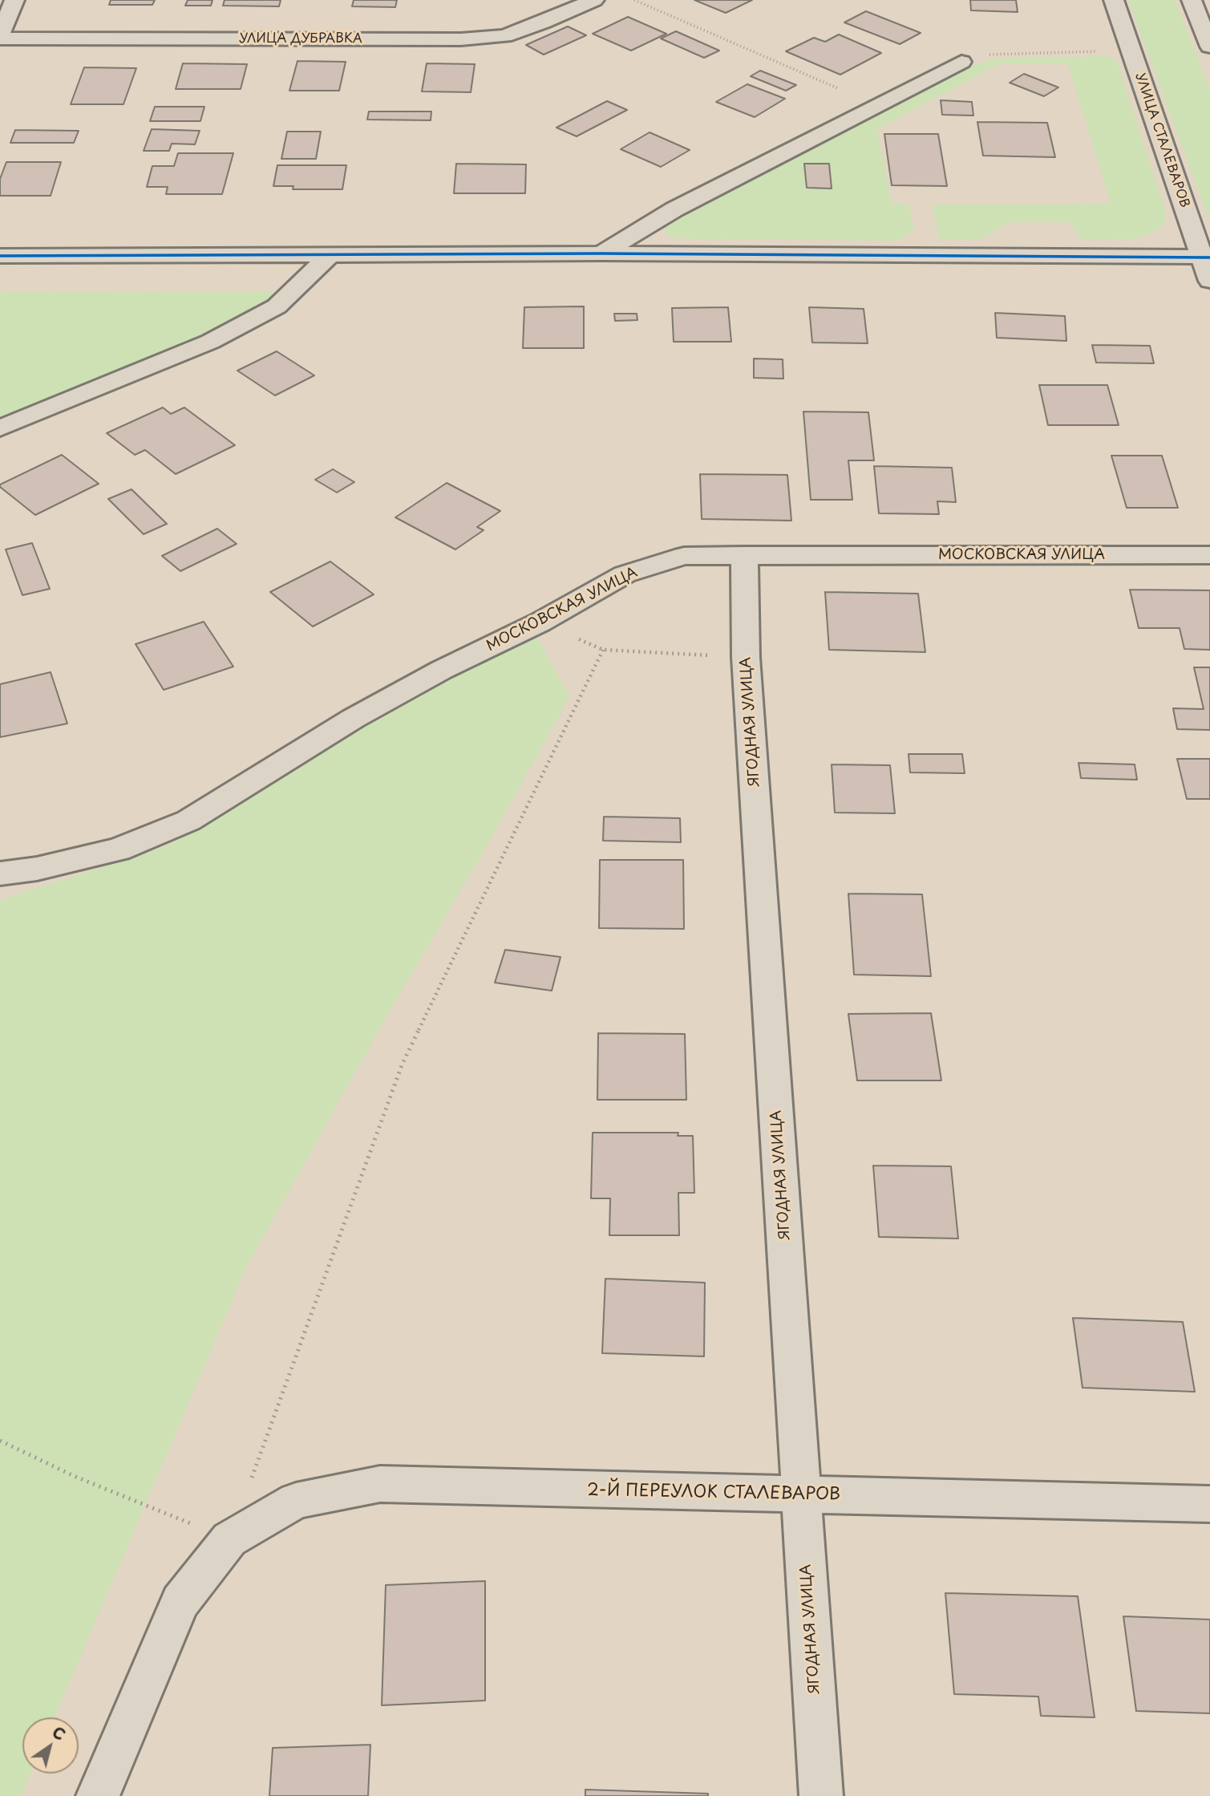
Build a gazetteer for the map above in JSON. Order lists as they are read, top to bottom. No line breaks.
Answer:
{"streets":{"street":["УЛИЦА ДУБРАВКА","УЛИЦА СТАЛЕВАРОВ","МОСКОВСКАЯ УЛИЦА","ЯГОДНАЯ УЛИЦА","2-Й ПЕРЕУЛОК СТАЛЕВАРОВ"]},"crossings":[["МОСКОВСКАЯ УЛИЦА","ЯГОДНАЯ УЛИЦА"],["ЯГОДНАЯ УЛИЦА","2-Й ПЕРЕУЛОК СТАЛЕВАРОВ"]],"north":"top right"}
